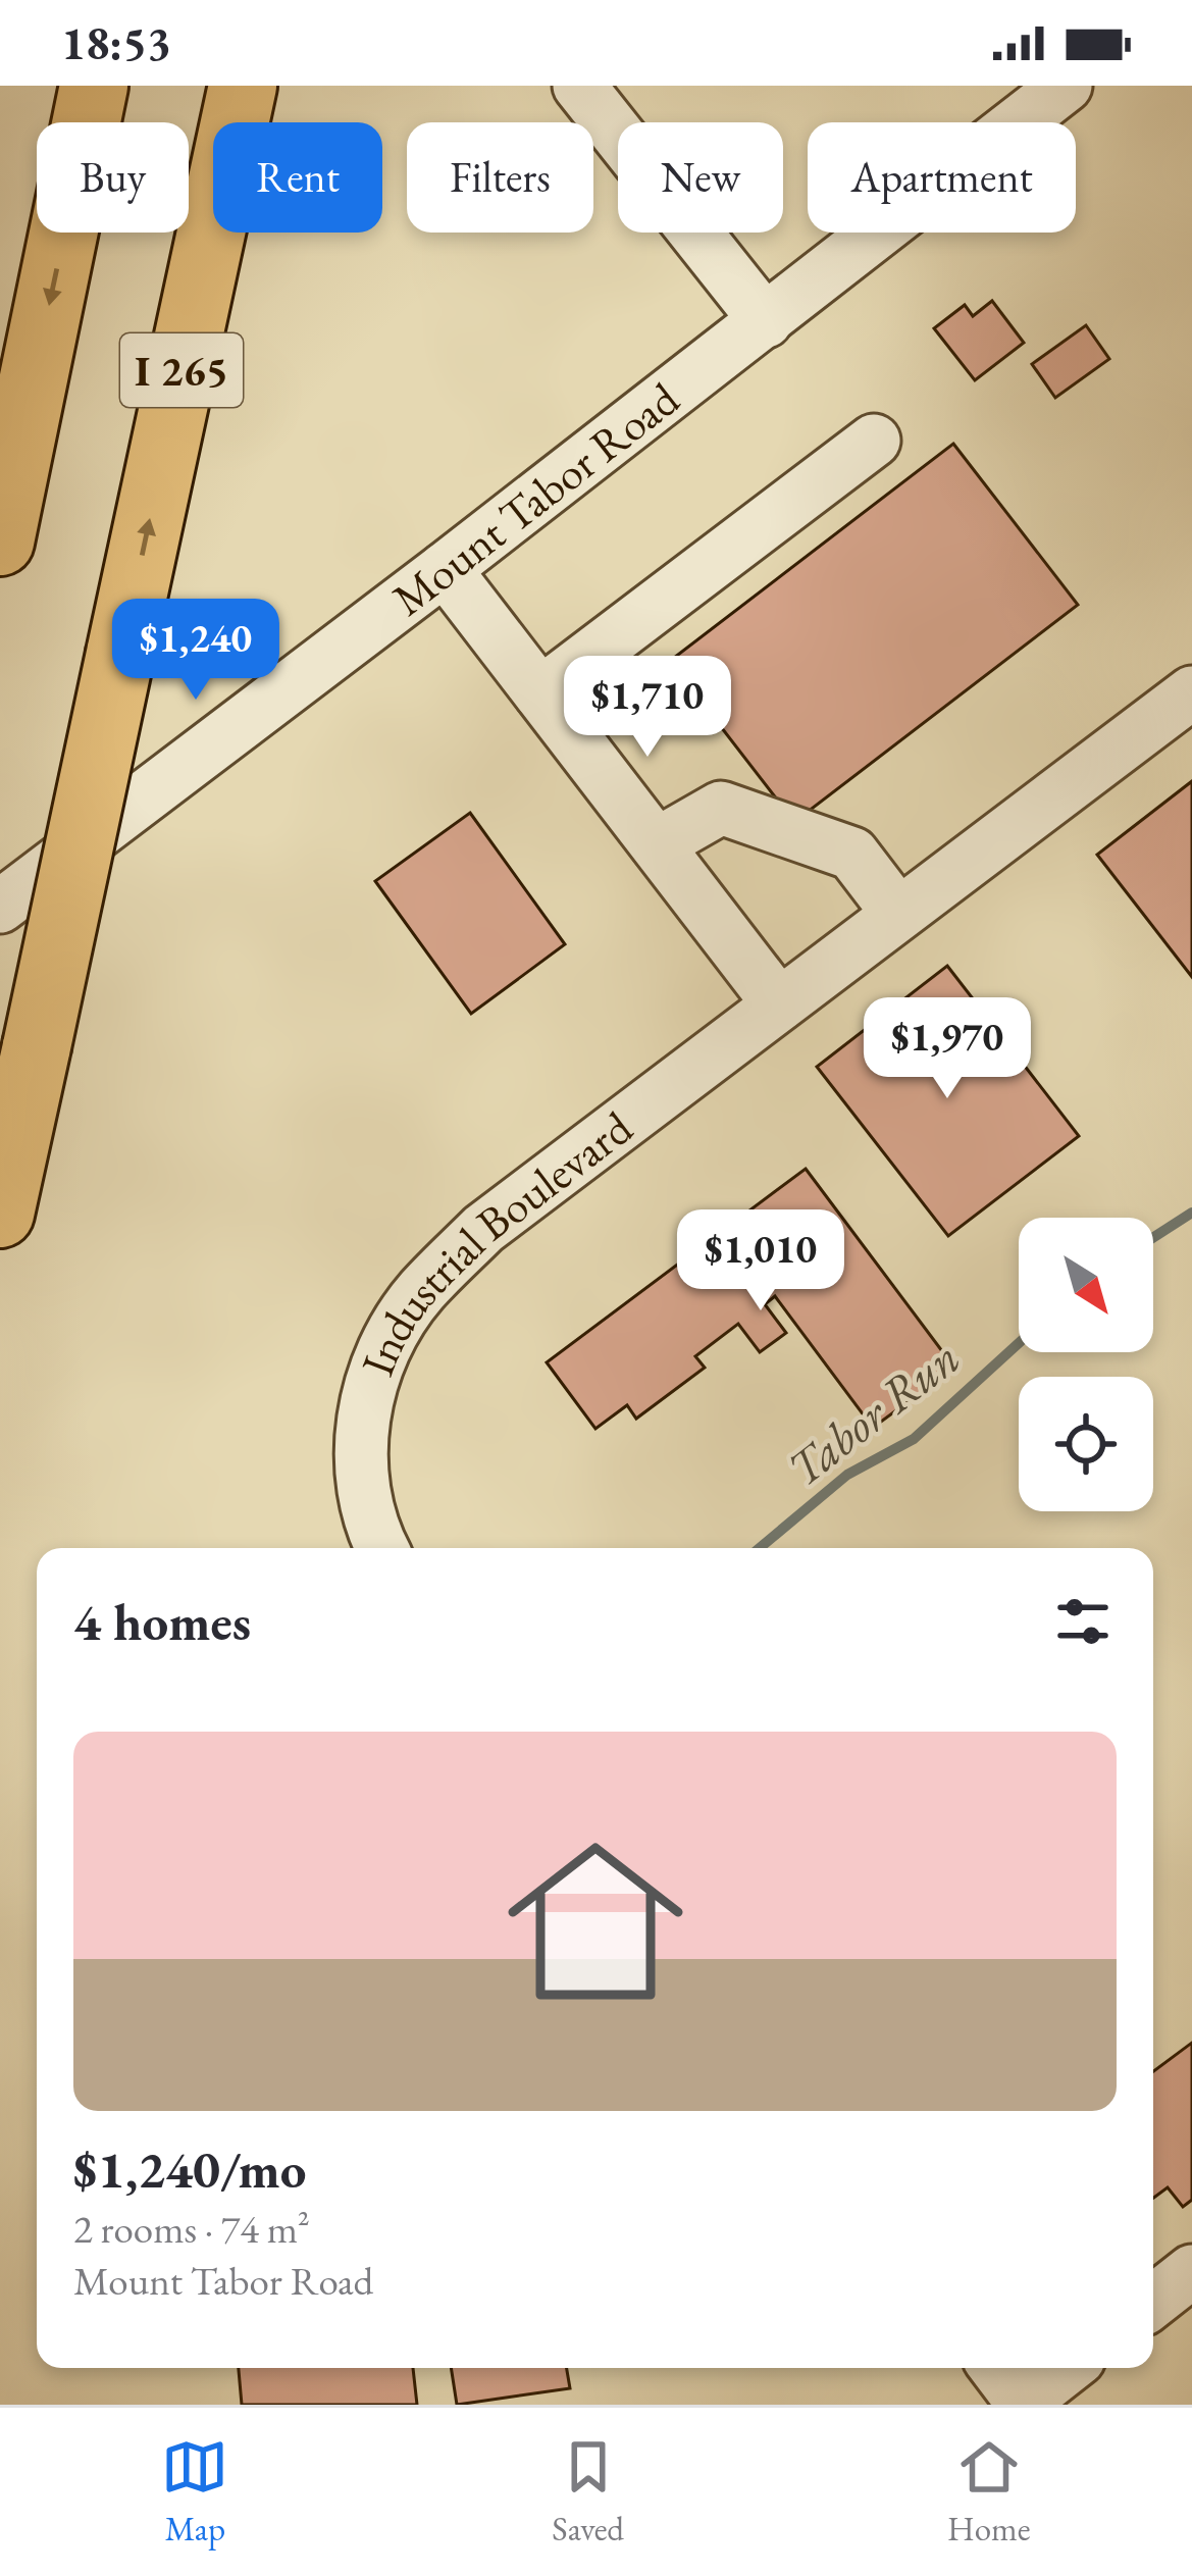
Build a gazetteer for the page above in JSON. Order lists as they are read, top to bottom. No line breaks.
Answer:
{"streets":{"highway":["I 265"],"street":["Mount Tabor Road","Industrial Boulevard"]},"water":["Tabor Run"],"north":"bottom right","page":{"status":"18:53","chip":["Buy","Rent","Filters","New","Apartment"],"price":["$1,240","$1,710","$1,970","$1,010"],"heading":"4 homes","list":[{"name":"$1,240/mo","note":"2 rooms · 74 m² · Mount Tabor Road"}],"tabs":["Map","Saved","Home"]}}
